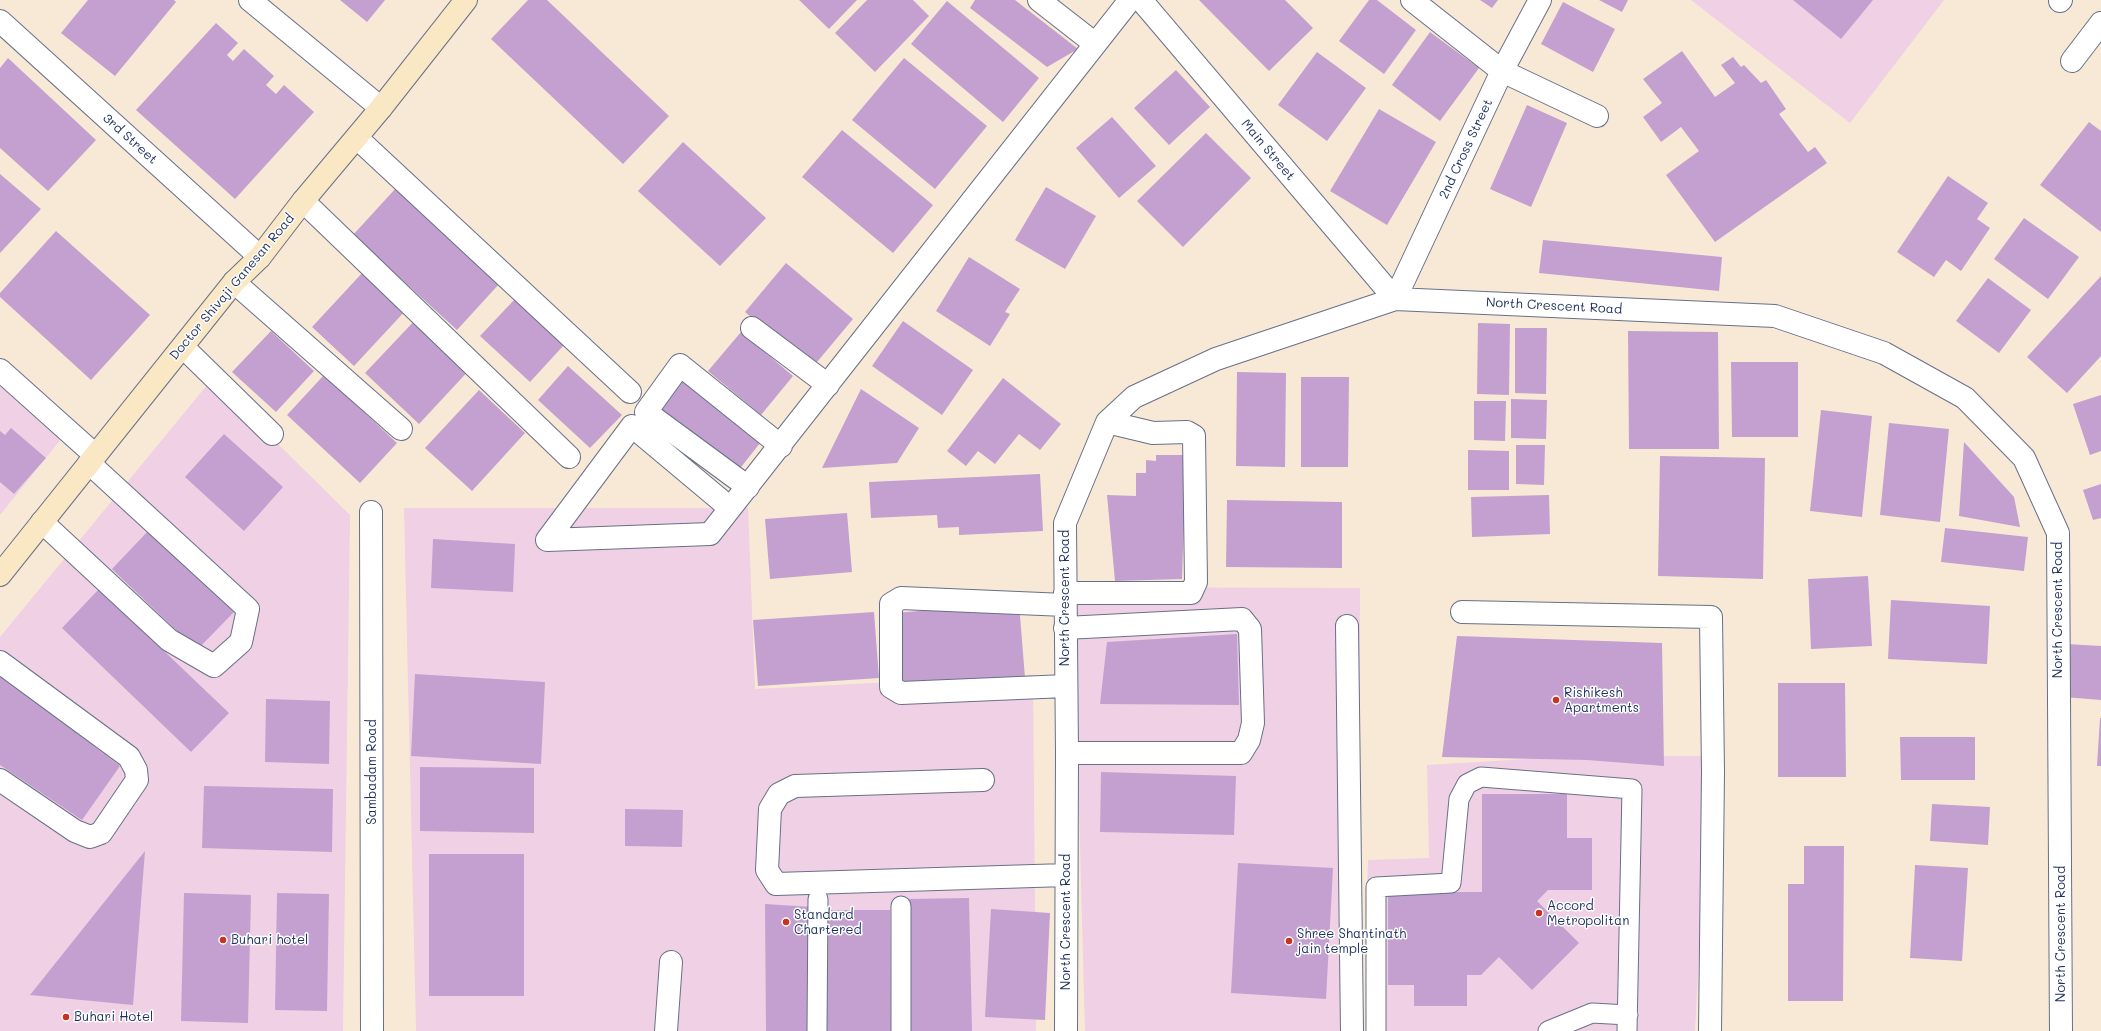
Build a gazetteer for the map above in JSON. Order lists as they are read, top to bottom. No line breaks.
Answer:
{"streets":{"street":["3rd Street","2nd Cross Street","Main Street","Doctor Shivaji Ganesan Road","North Crescent Road","Sambadam Road"]},"crossings":[["3rd Street","Doctor Shivaji Ganesan Road"],["2nd Cross Street","Main Street"],["2nd Cross Street","North Crescent Road"],["Main Street","North Crescent Road"]],"places":["Rishikesh Apartments","Accord Metropolitan","Standard Chartered","Buhari hotel","Shree Shantinath jain temple","Buhari Hotel"]}
